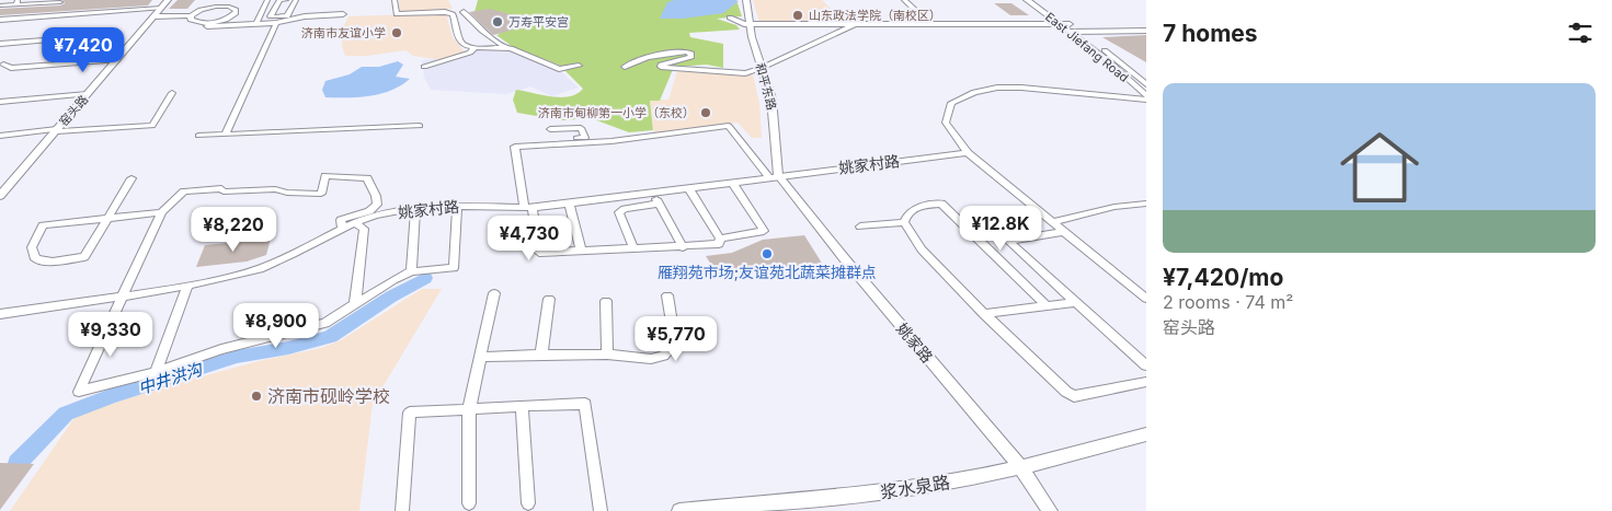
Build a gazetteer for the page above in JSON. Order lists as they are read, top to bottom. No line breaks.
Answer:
{"streets":{"main road":["East Jiefang Road","和平东路","窑头路","姚家路","浆水泉路"],"street":["姚家村路"]},"crossings":[["和平东路","姚家村路"],["和平东路","姚家路"],["姚家村路","姚家路"],["姚家路","浆水泉路"]],"water":["中井洪沟"],"places":["山东政法学院（南校区）","万寿平安宫","济南市友谊小学","济南市甸柳第一小学（东校）","雁翔苑市场;友谊苑北蔬菜摊群点","济南市砚岭学校"],"page":{"heading":"7 homes","price":["¥7,420","¥12.8K","¥8,220","¥4,730","¥8,900","¥9,330","¥5,770"],"list":[{"name":"¥7,420/mo","note":"2 rooms · 74 m² · 窑头路"}]}}
